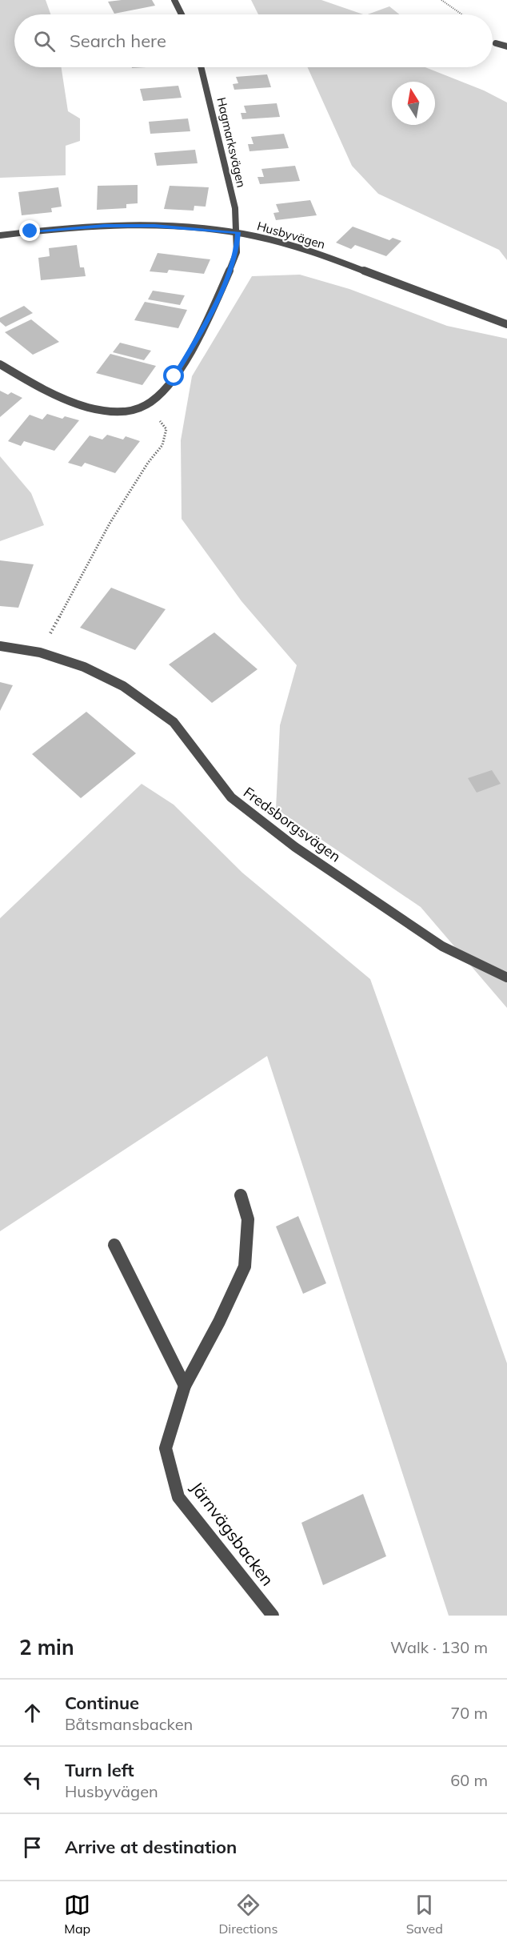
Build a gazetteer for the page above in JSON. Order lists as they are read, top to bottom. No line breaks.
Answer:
{"streets":{"street":["Hagmarksvägen","Husbyvägen","Fredsborgsvägen","Järnvägsbacken"]},"crossings":[["Hagmarksvägen","Husbyvägen"]],"north":"top","page":{"search":"Search here","heading":["2 min","Walk · 130 m"],"list":[["Continue","Båtsmansbacken","70 m"],["Turn left","Husbyvägen","60 m"],"Arrive at destination"],"nav":["Map","Directions","Saved"]}}
